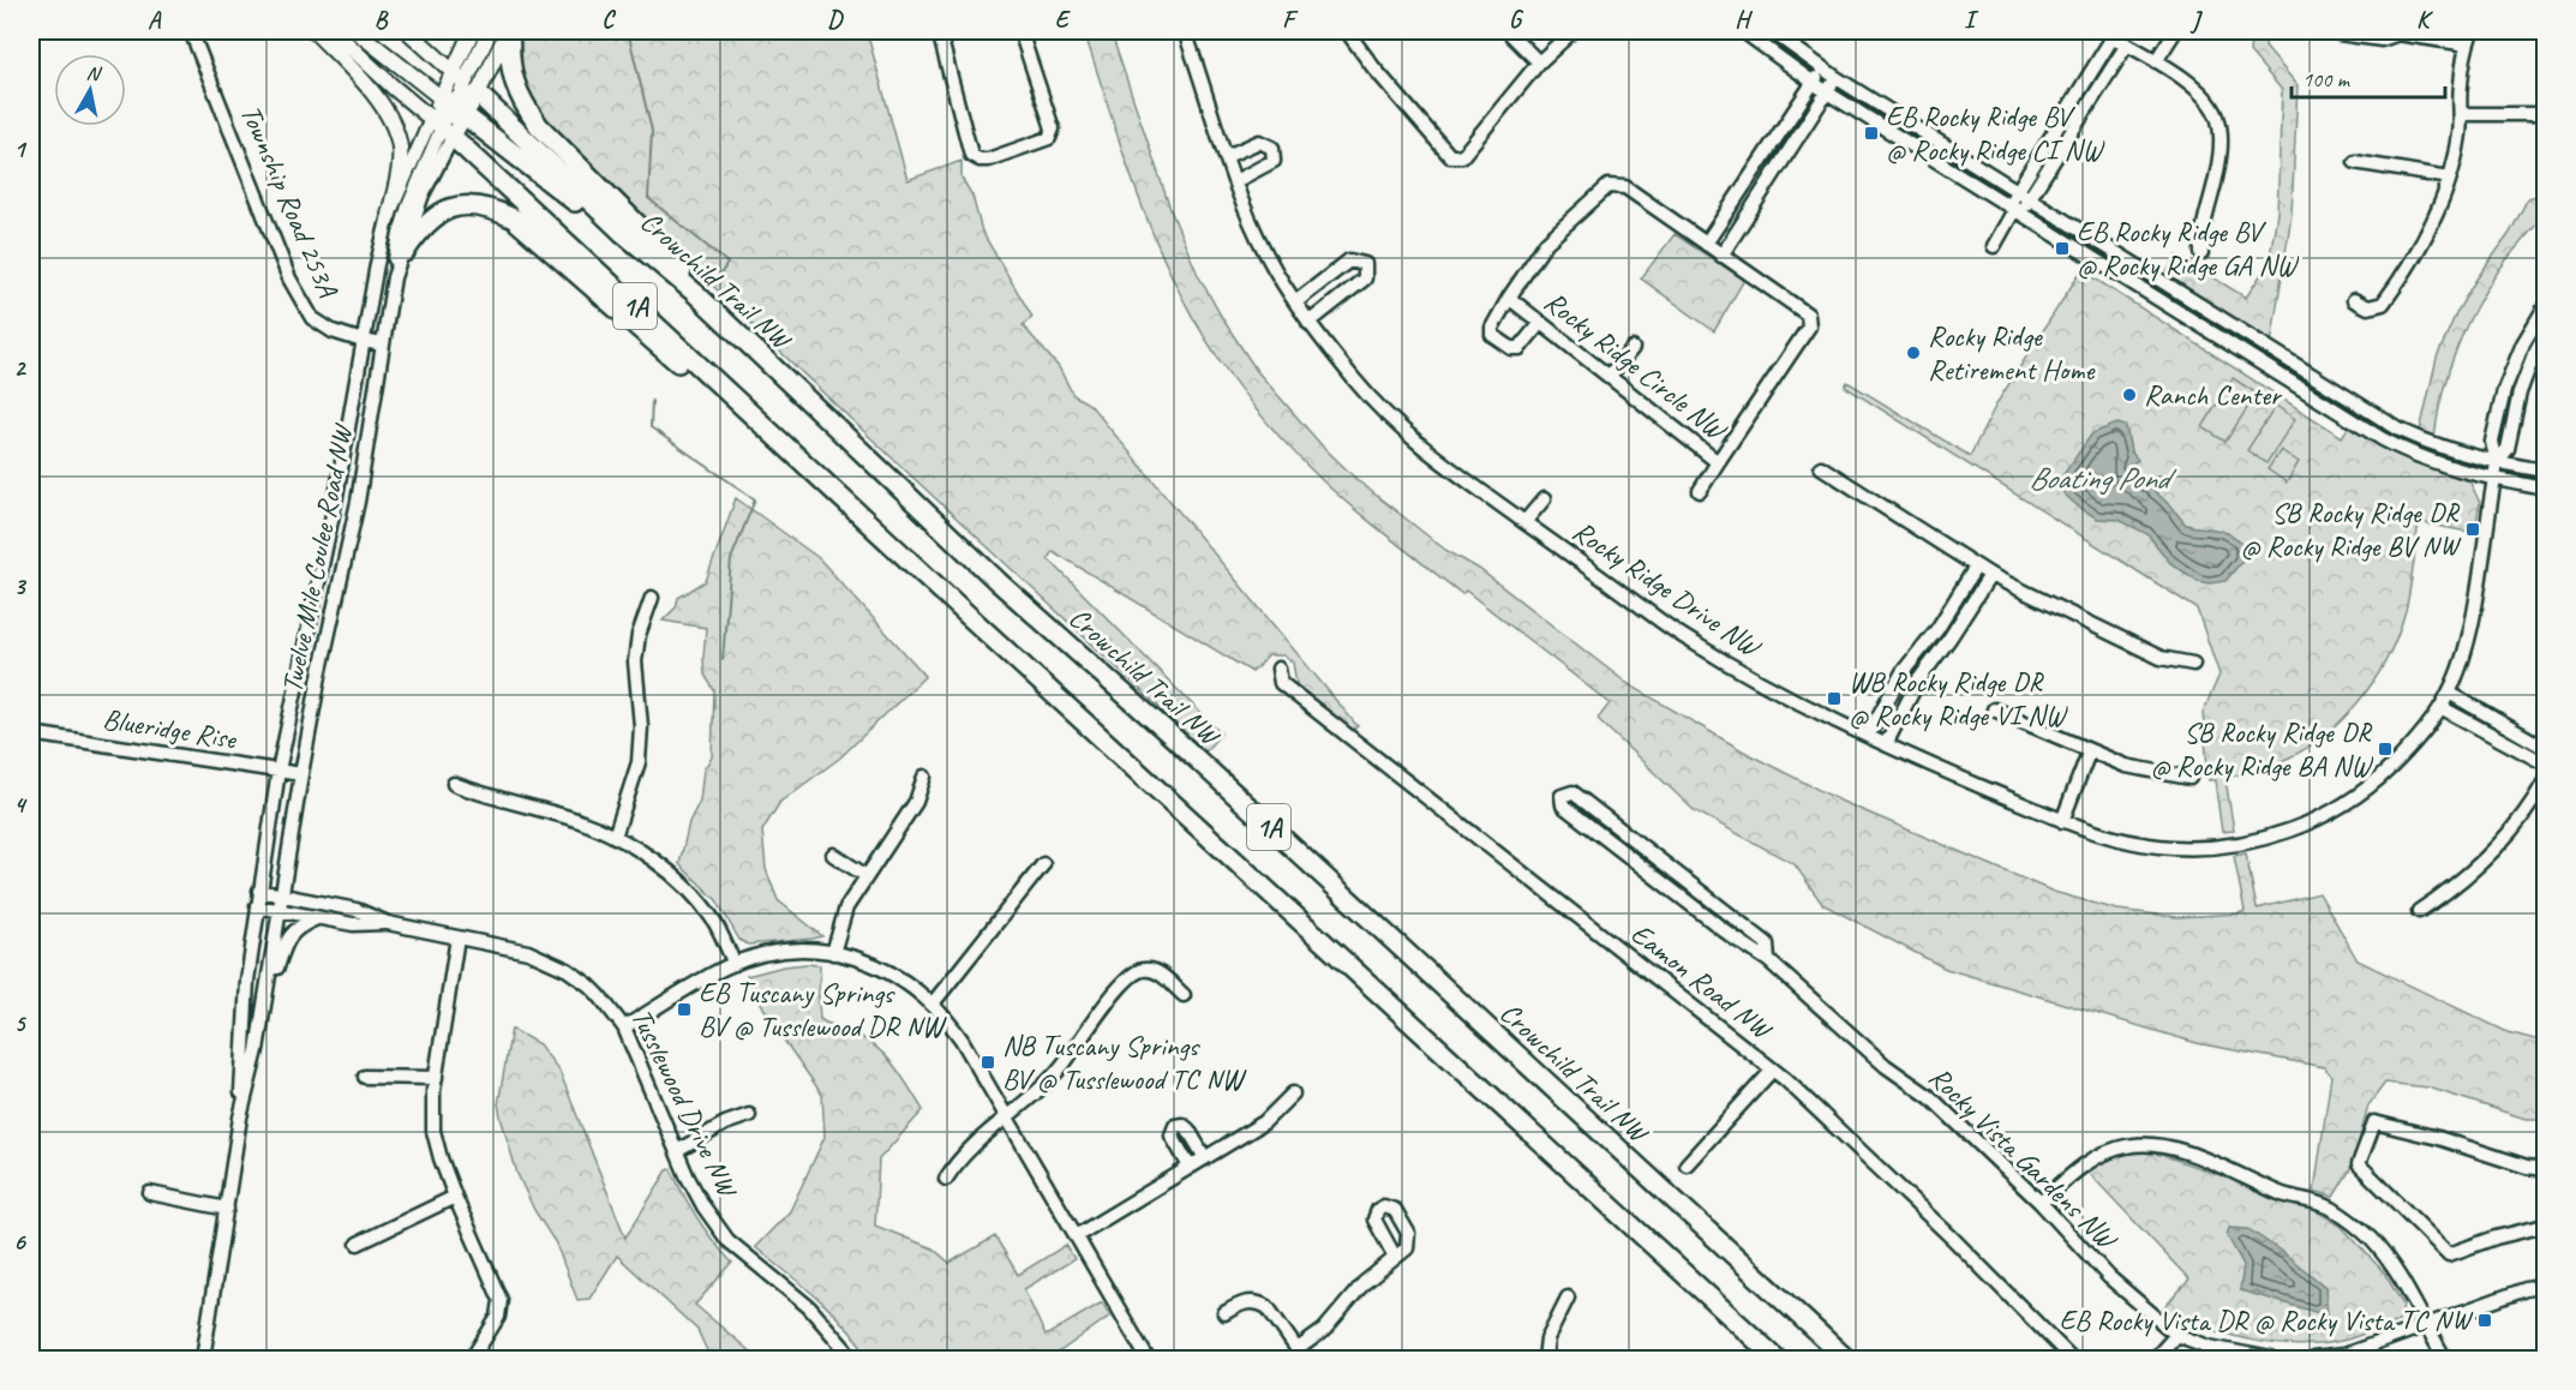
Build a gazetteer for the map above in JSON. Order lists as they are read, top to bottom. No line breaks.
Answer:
{"streets":{"highway":["Crowchild Trail NW","1A"],"main road":["Twelve Mile Coulee Road NW"],"street":["Township Road 253A","Rocky Ridge Circle NW","Rocky Ridge Drive NW","Blueridge Rise","Eamon Road NW","Tusslewood Drive NW","Rocky Vista Gardens NW"]},"crossings":[["Township Road 253A","Twelve Mile Coulee Road NW"],["Crowchild Trail NW","Twelve Mile Coulee Road NW"],["1A","Twelve Mile Coulee Road NW"],["Twelve Mile Coulee Road NW","Blueridge Rise"],["Twelve Mile Coulee Road NW","Tusslewood Drive NW"]],"water":["Boating Pond"],"places":{"transit":["EB Rocky Ridge BV @ Rocky Ridge CI NW","EB Rocky Ridge BV @ Rocky Ridge GA NW","SB Rocky Ridge DR @ Rocky Ridge BV NW","WB Rocky Ridge DR @ Rocky Ridge VI NW","SB Rocky Ridge DR @ Rocky Ridge BA NW","EB Tuscany Springs BV @ Tusslewood DR NW","NB Tuscany Springs BV @ Tusslewood TC NW","EB Rocky Vista DR @ Rocky Vista TC NW"],"other":["Rocky Ridge Retirement Home","Ranch Center"]},"scale_bar":"100 m","north":"top","grid":{"columns":["A","B","C","D","E","F","G","H","I","J","K"],"rows":["1","2","3","4","5","6"]}}
